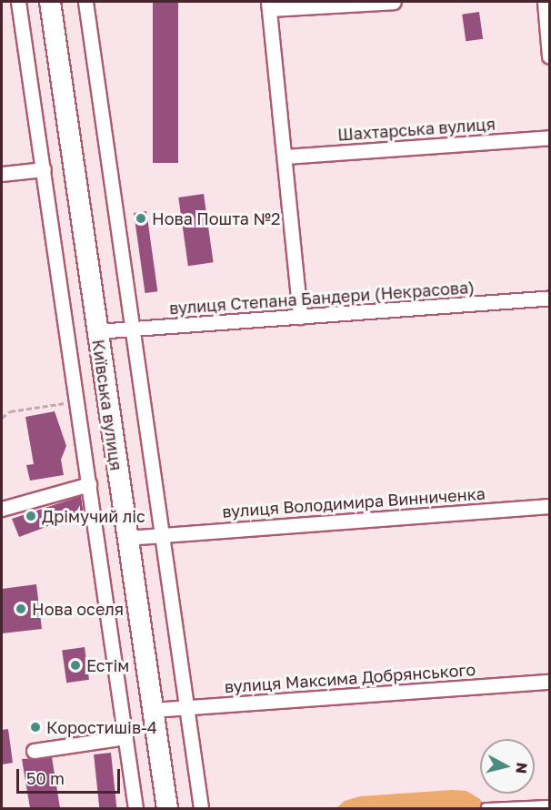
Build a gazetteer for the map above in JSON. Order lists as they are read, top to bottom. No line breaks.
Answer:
{"streets":{"main road":["Київська вулиця"],"street":["Шахтарська вулиця","вулиця Степана Бандери (Некрасова)","вулиця Володимира Винниченка","вулиця Максима Добрянського"]},"crossings":[["вулиця Степана Бандери (Некрасова)","Київська вулиця"],["Київська вулиця","вулиця Володимира Винниченка"],["Київська вулиця","вулиця Максима Добрянського"]],"places":["Нова Пошта №2","Дрімучий ліс","Нова оселя","Естім","Коростишів-4"],"scale_bar":"50 m","north":"right"}
